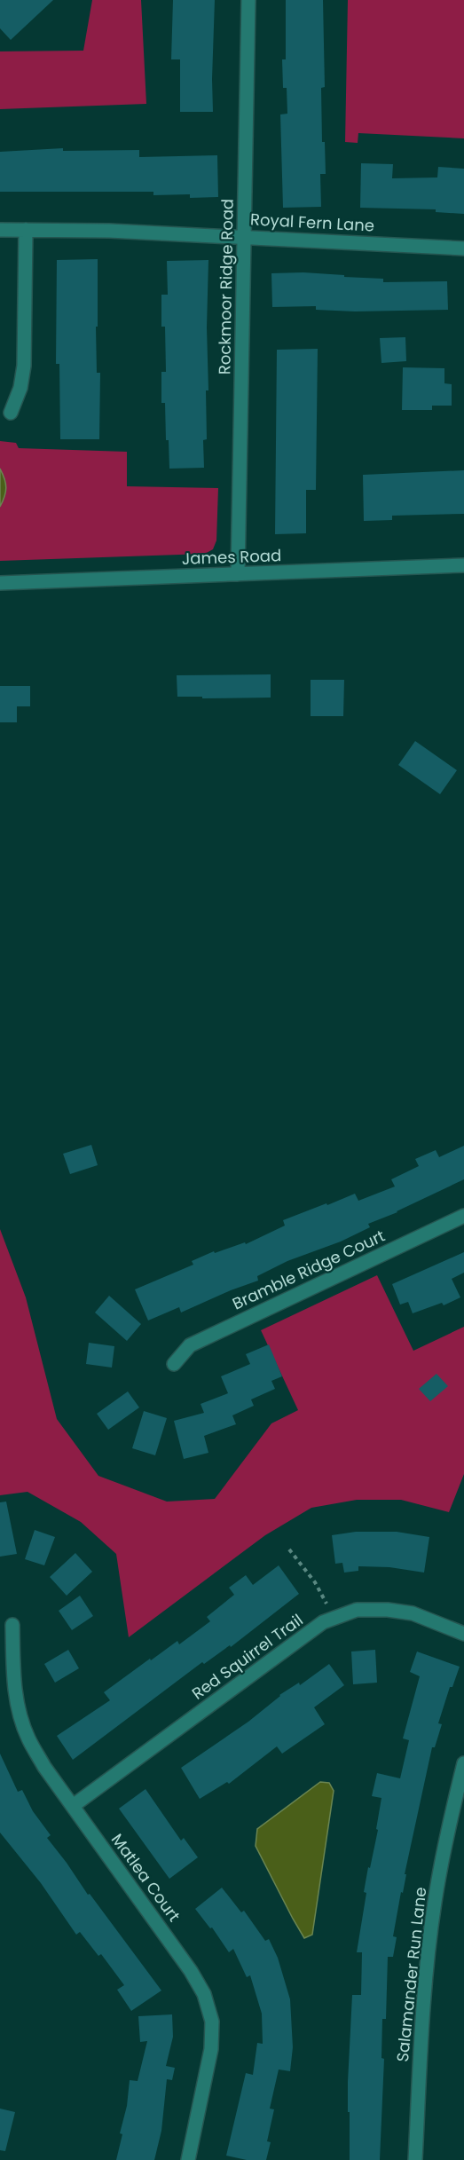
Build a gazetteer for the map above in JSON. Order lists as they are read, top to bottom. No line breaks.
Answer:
{"streets":{"street":["Royal Fern Lane","Rockmoor Ridge Road","James Road","Bramble Ridge Court","Red Squirrel Trail","Matlea Court","Salamander Run Lane"]},"crossings":[["Royal Fern Lane","Rockmoor Ridge Road"],["Rockmoor Ridge Road","James Road"],["Red Squirrel Trail","Matlea Court"]]}
